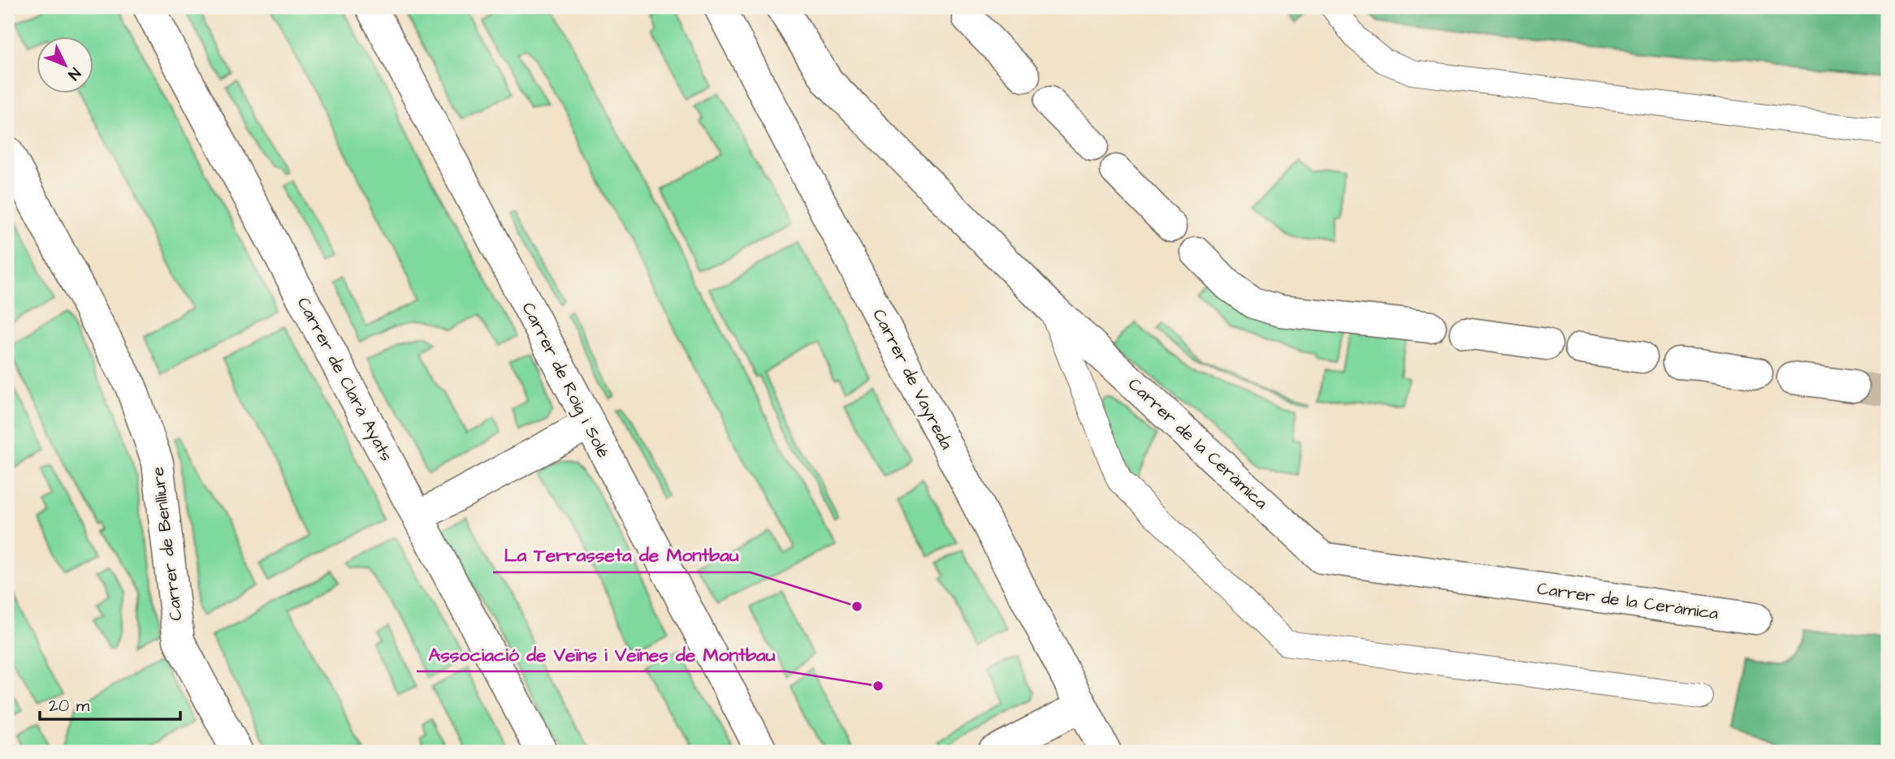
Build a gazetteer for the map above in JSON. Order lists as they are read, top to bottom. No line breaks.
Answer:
{"streets":{"street":["Carrer de Clarà Ayats","Carrer de Vayreda","Carrer de Roig i Solé","Carrer de la Ceràmica","Carrer de Benlliure"]},"places":["La Terrasseta de Montbau","Associació de Veïns i Veïnes de Montbau"],"scale_bar":"20 m","north":"bottom right"}
